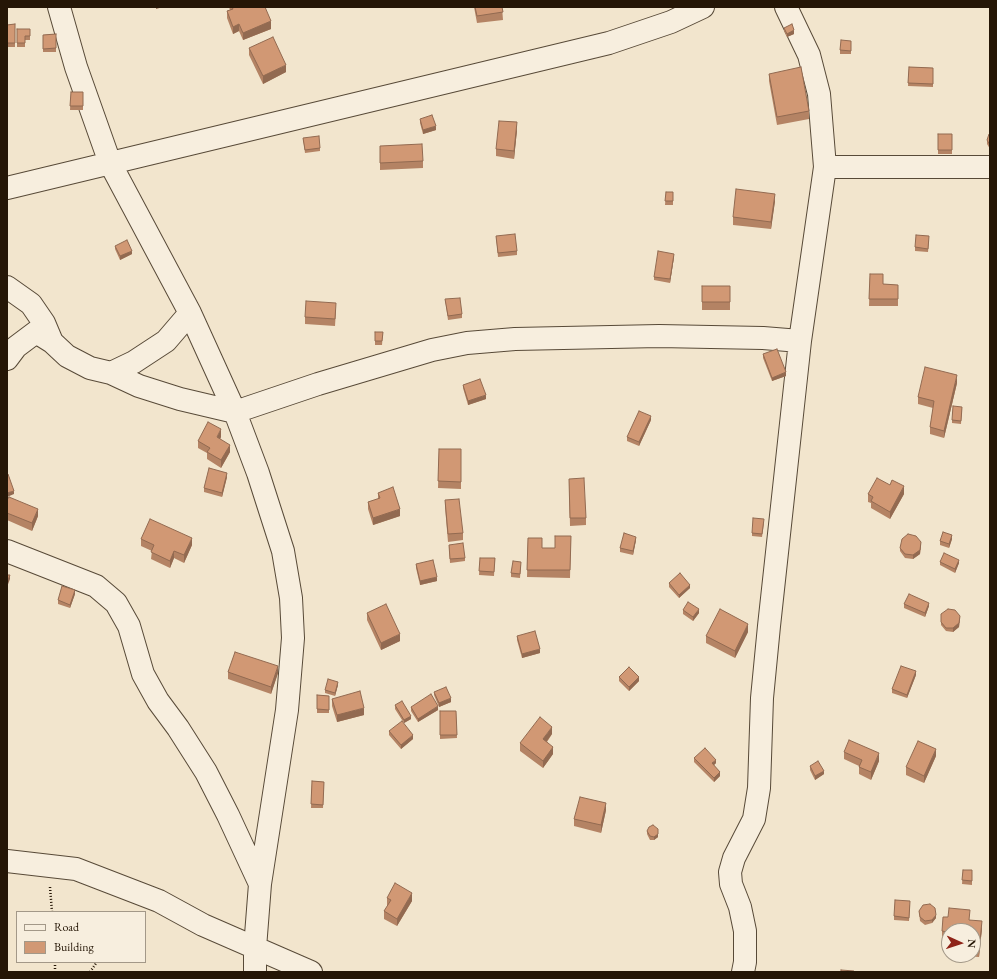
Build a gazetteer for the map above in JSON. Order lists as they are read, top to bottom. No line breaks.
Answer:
{"legend":["Road","Building"],"north":"right"}
